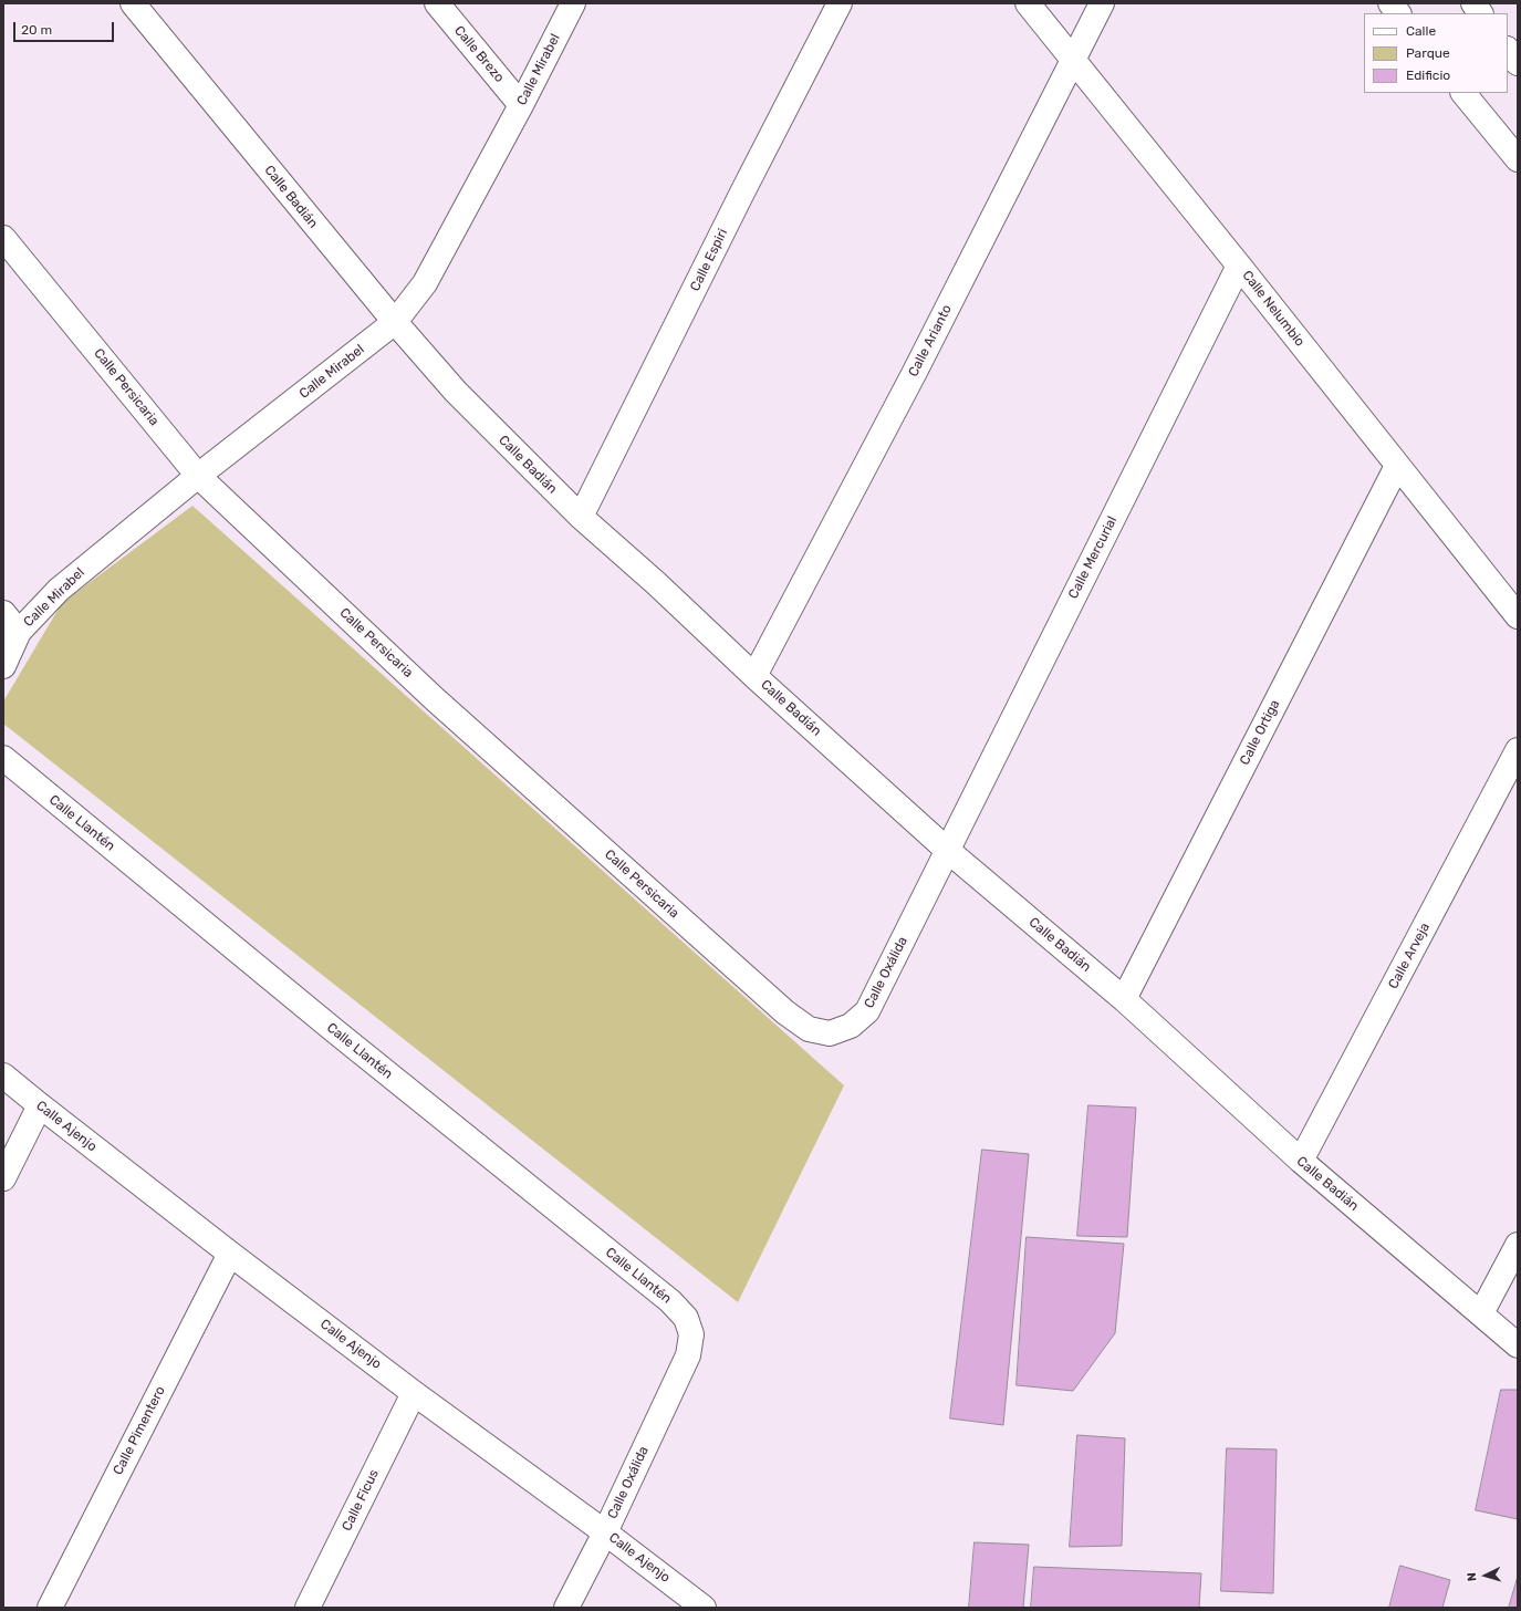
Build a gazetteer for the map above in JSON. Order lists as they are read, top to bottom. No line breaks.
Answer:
{"streets":{"street":["Calle Brezo","Calle Mirabel","Calle Badián","Calle Espiri","Calle Nelumbio","Calle Arianto","Calle Persicaria","Calle Mercurial","Calle Ortiga","Calle Llantén","Calle Arveja","Calle Oxálida","Calle Ajenjo","Calle Pimentero","Calle Ficus"]},"crossings":[["Calle Brezo","Calle Mirabel"],["Calle Mirabel","Calle Badián"],["Calle Mirabel","Calle Persicaria"],["Calle Badián","Calle Espiri"],["Calle Badián","Calle Arianto"],["Calle Badián","Calle Mercurial"],["Calle Badián","Calle Ortiga"],["Calle Badián","Calle Arveja"],["Calle Badián","Calle Oxálida"],["Calle Nelumbio","Calle Arianto"],["Calle Nelumbio","Calle Mercurial"],["Calle Nelumbio","Calle Ortiga"],["Calle Persicaria","Calle Oxálida"],["Calle Mercurial","Calle Oxálida"],["Calle Llantén","Calle Oxálida"],["Calle Oxálida","Calle Ajenjo"],["Calle Ajenjo","Calle Pimentero"],["Calle Ajenjo","Calle Ficus"]],"legend":["Calle","Parque","Edificio"],"scale_bar":"20 m","north":"left"}
